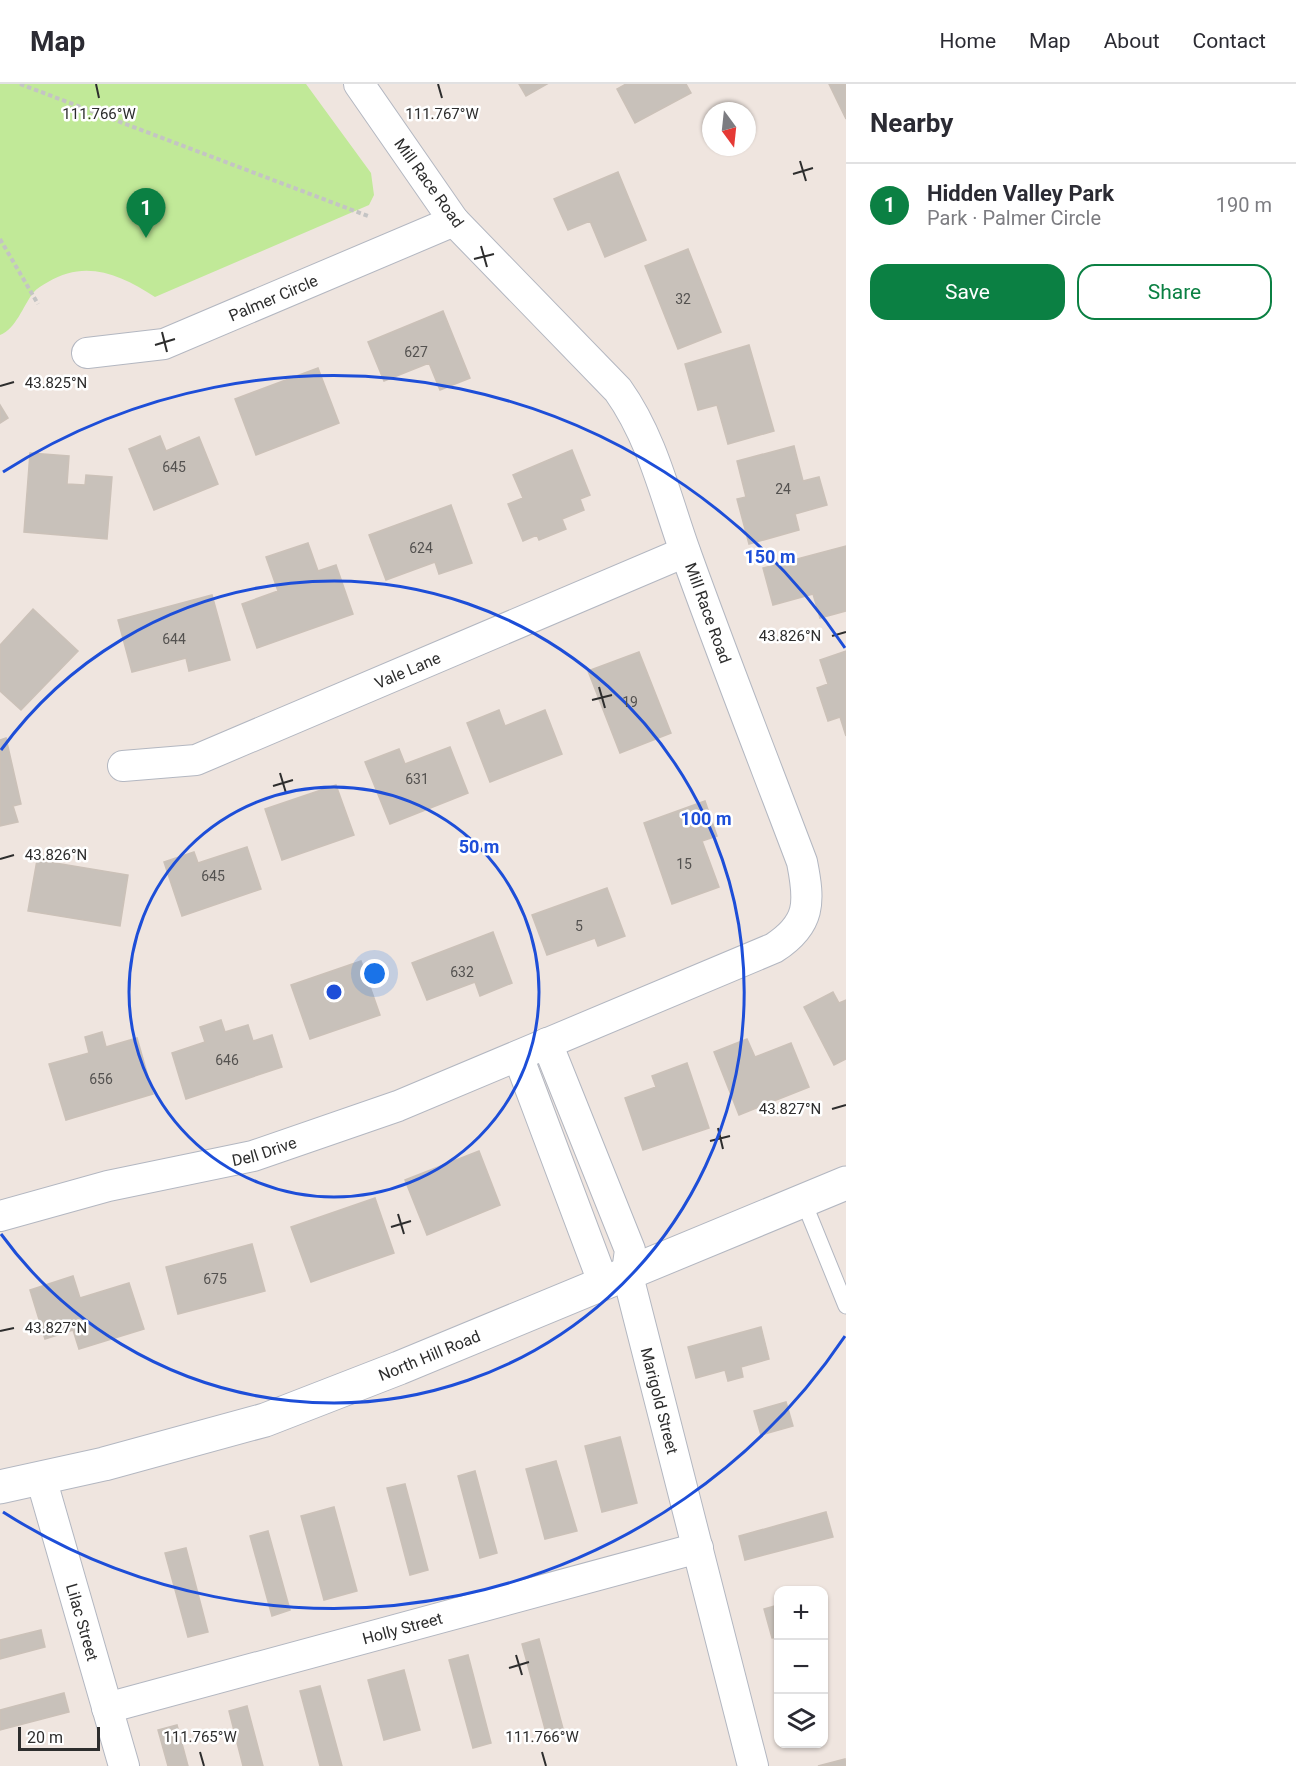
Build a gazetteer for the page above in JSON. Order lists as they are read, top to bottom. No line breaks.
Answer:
{"streets":{"street":["Mill Race Road","Palmer Circle","Vale Lane","Dell Drive","North Hill Road","Marigold Street","Lilac Street","Holly Street"]},"crossings":[["Mill Race Road","Palmer Circle"],["Mill Race Road","Vale Lane"],["Mill Race Road","Dell Drive"],["Mill Race Road","Marigold Street"],["Dell Drive","Marigold Street"],["North Hill Road","Marigold Street"],["North Hill Road","Lilac Street"],["Marigold Street","Holly Street"],["Lilac Street","Holly Street"]],"house_numbers":["32","627","645","24","624","644","19","631","15","645","5","632","646","656","675"],"scale_bar":"20 m","north":"bottom","page":{"header":"Map","nav":["Home","Map","About","Contact"],"heading":"Nearby","list":[{"mark":"1","name":"Hidden Valley Park","note":"Park · Palmer Circle","value":"190 m"}],"pins":"1","buttons":["Save","Share"],"map_buttons":["+","−"],"scale":"20 m"},"coordinates":["111.766°W","111.767°W","43.825°N","43.826°N","43.827°N","111.765°W"],"rings":["150 m","100 m","50 m"]}
